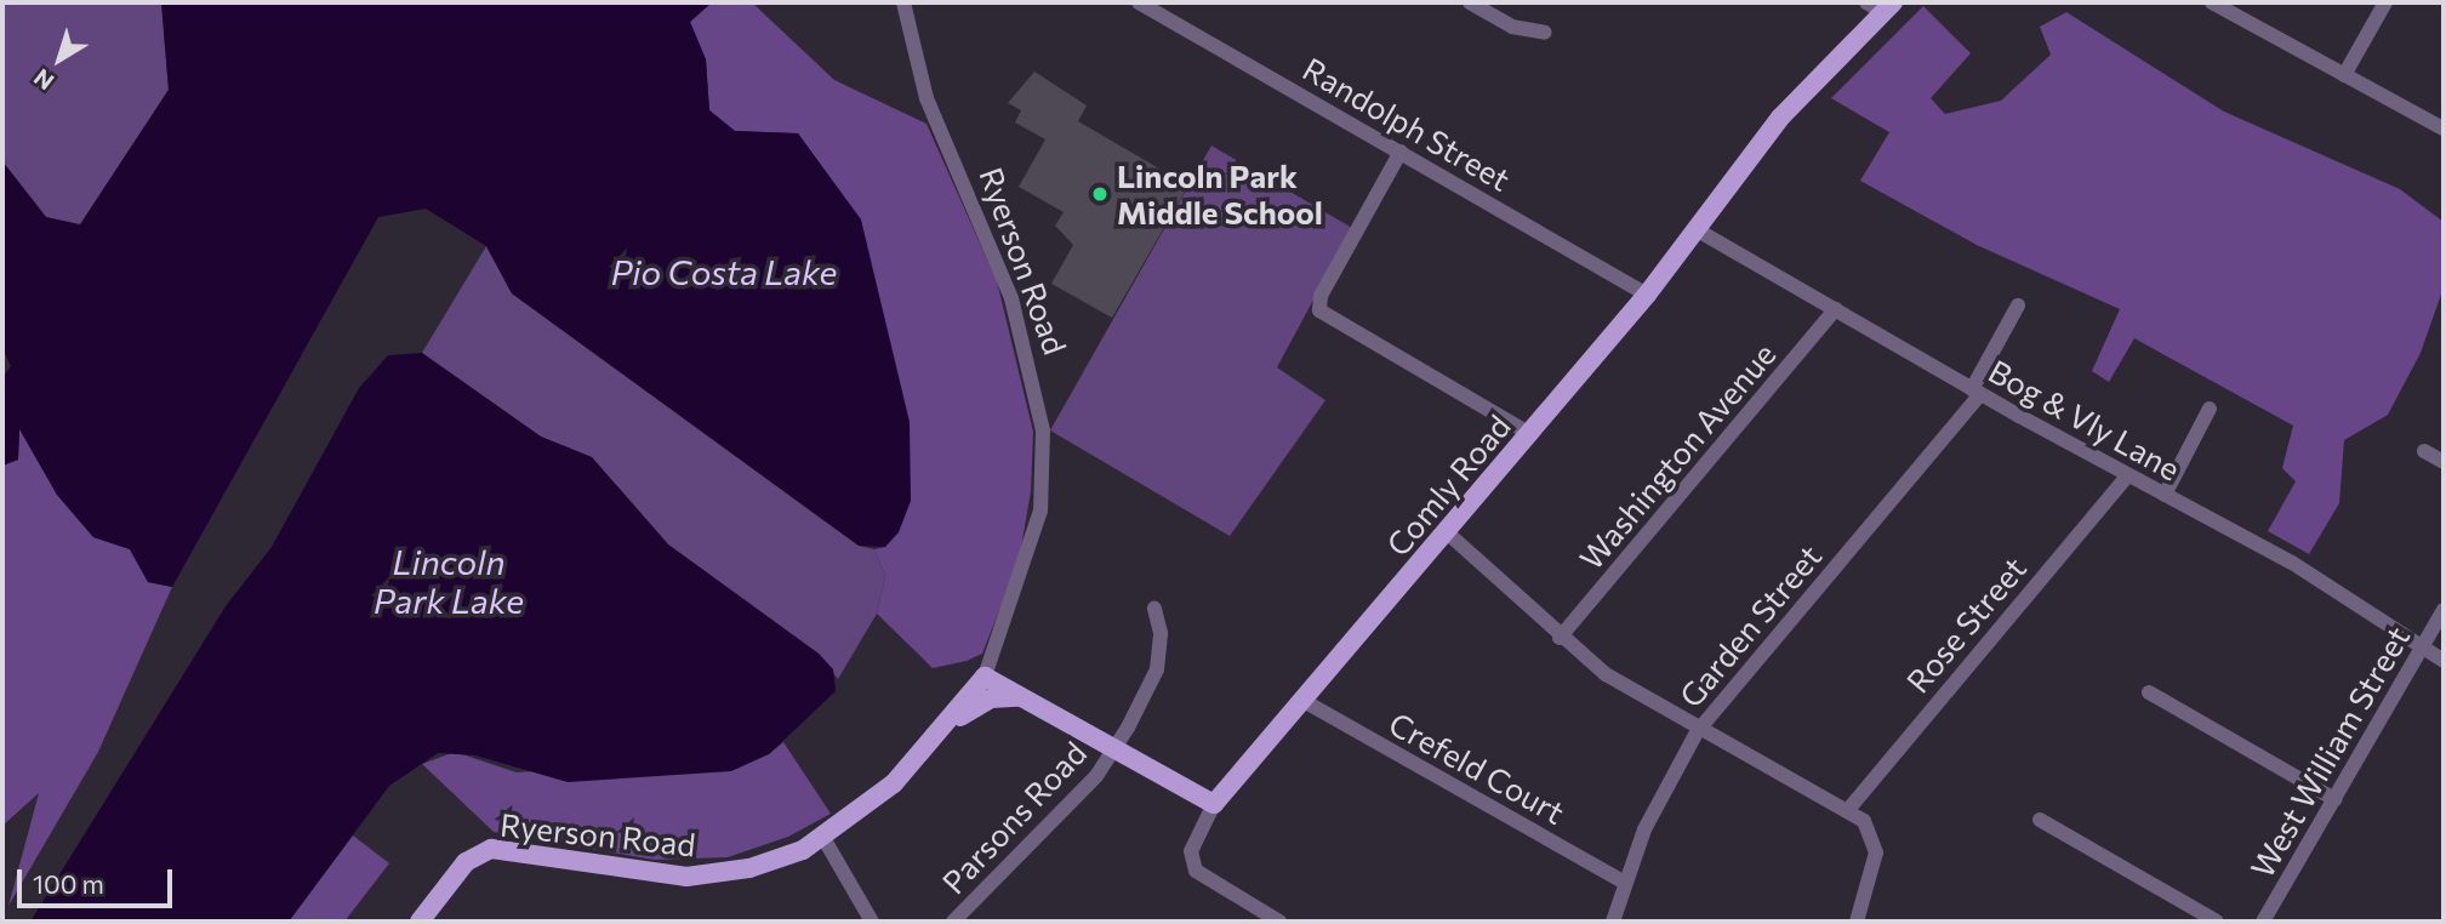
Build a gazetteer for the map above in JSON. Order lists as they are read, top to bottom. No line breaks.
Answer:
{"streets":{"main road":["Ryerson Road","Comly Road"],"street":["Randolph Street","Bog & Vly Lane","Washington Avenue","Rose Street","Garden Street","West William Street","Crefeld Court","Parsons Road"]},"crossings":[["Randolph Street","Comly Road"],["Bog & Vly Lane","Washington Avenue"],["Bog & Vly Lane","Comly Road"],["Bog & Vly Lane","Rose Street"],["Bog & Vly Lane","Garden Street"],["Bog & Vly Lane","West William Street"],["Comly Road","Crefeld Court"],["Garden Street","Crefeld Court"]],"water":["Pio Costa Lake","Lincoln Park Lake"],"places":["Lincoln Park Middle School"],"scale_bar":"100 m","north":"bottom left"}
